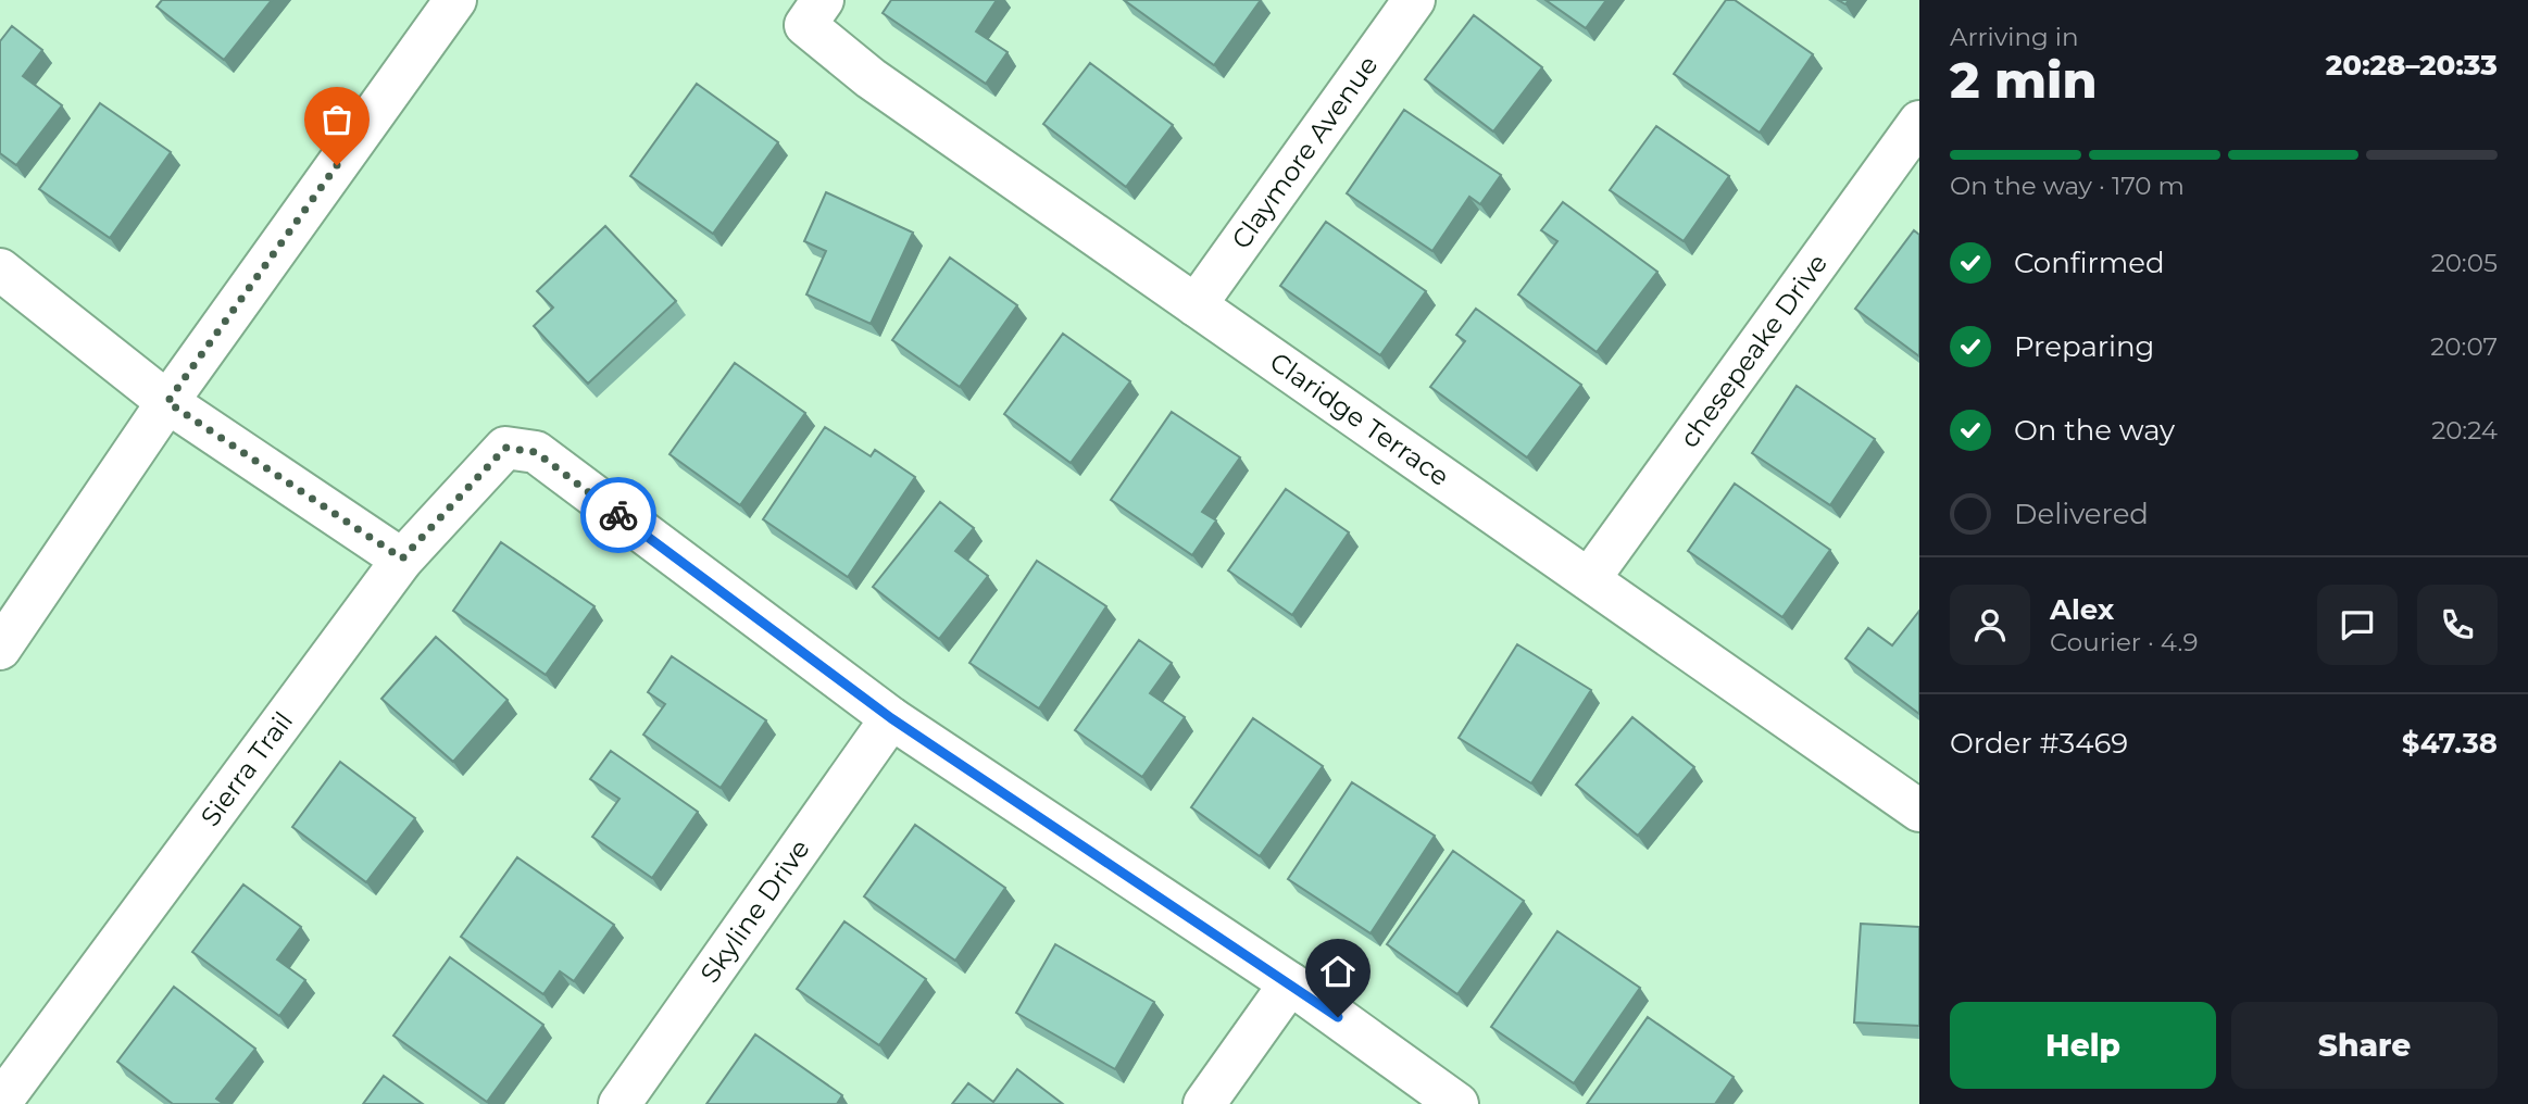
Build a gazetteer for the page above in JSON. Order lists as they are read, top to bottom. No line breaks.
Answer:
{"streets":{"street":["Claymore Avenue","chesepeake Drive","Claridge Terrace","Sierra Trail","Skyline Drive"]},"crossings":[["Claymore Avenue","Claridge Terrace"],["chesepeake Drive","Claridge Terrace"],["Sierra Trail","Skyline Drive"]],"page":{"heading":["2 min","Arriving in","20:28–20:33"],"panel":["Alex","Courier · 4.9","Order #3469","$47.38"],"bar":"On the way · 170 m","list":[["Confirmed","20:05"],["Preparing","20:07"],["On the way","20:24"],"Delivered"],"buttons":["Help","Share"]}}
